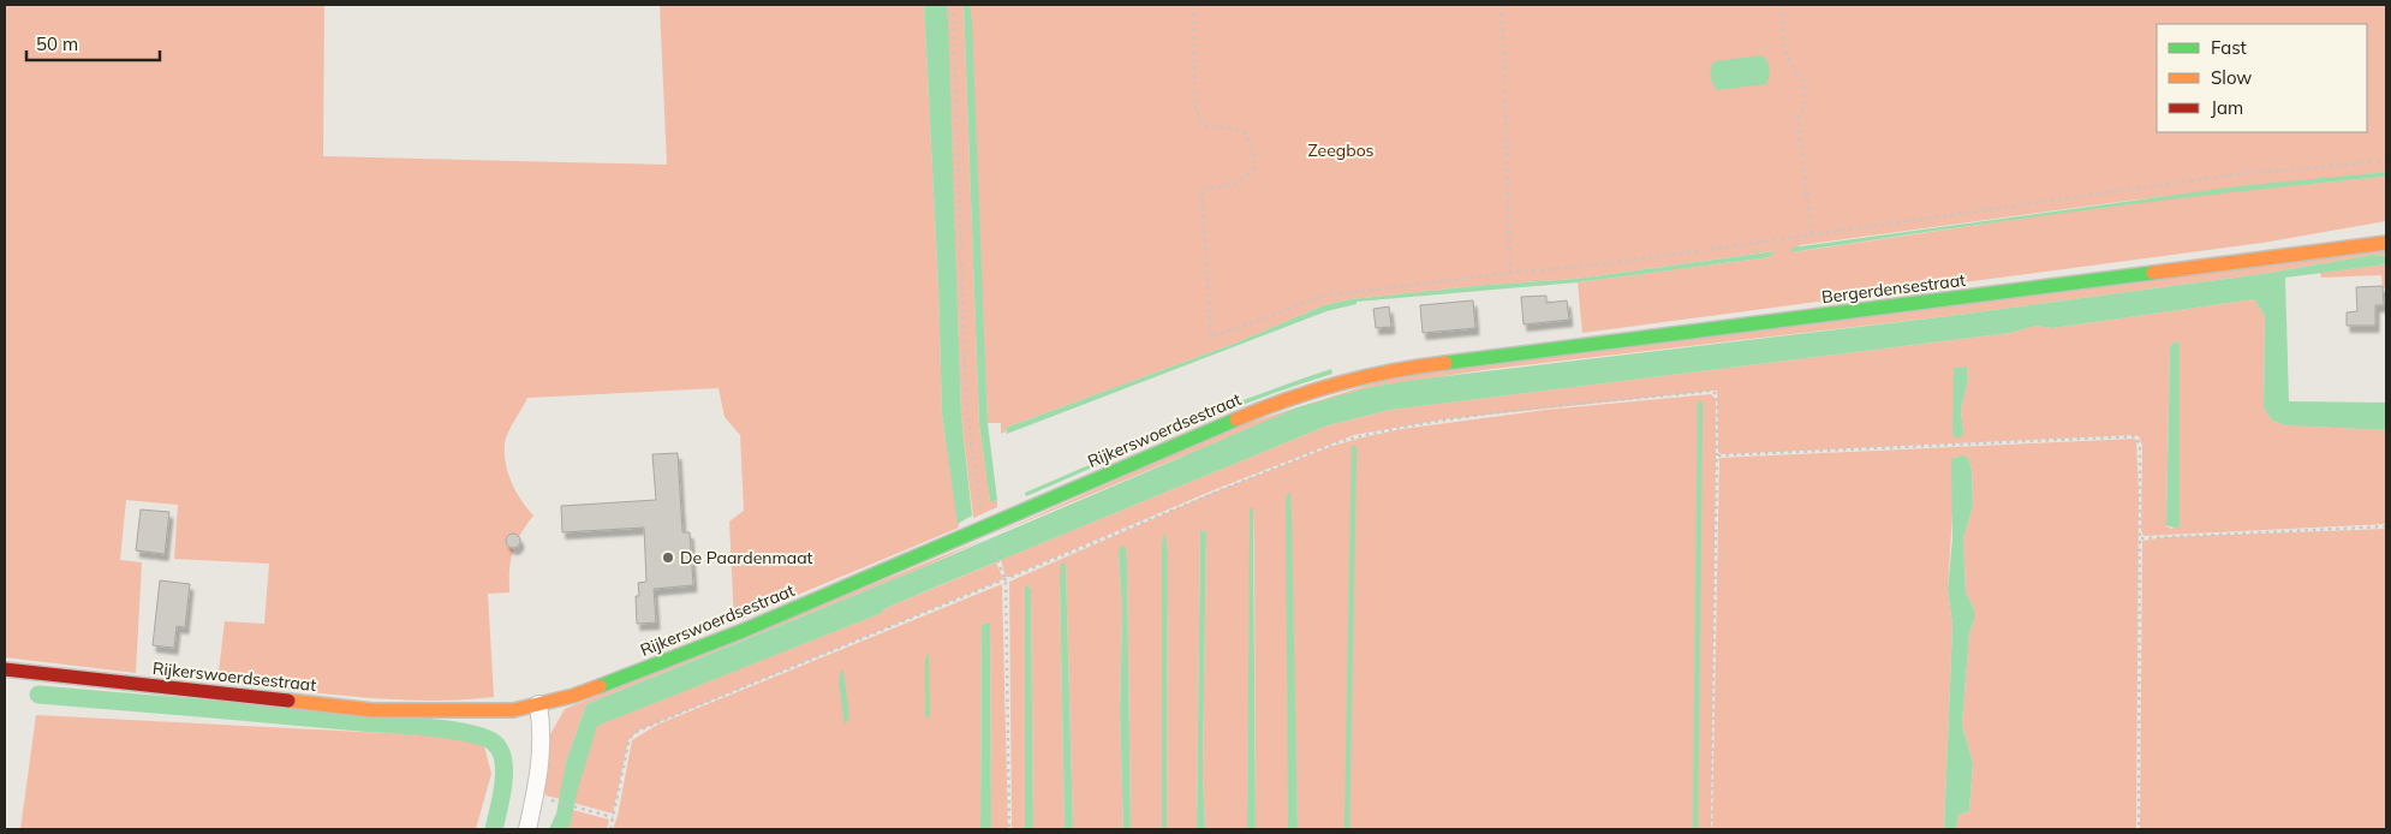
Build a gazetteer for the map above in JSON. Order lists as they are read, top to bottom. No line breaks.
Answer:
{"streets":{"street":["Bergerdensestraat","Rijkerswoerdsestraat"]},"crossings":[["Bergerdensestraat","Rijkerswoerdsestraat"]],"parks":["Zeegbos"],"places":["De Paardenmaat"],"legend":["Fast","Slow","Jam"],"scale_bar":"50 m"}
